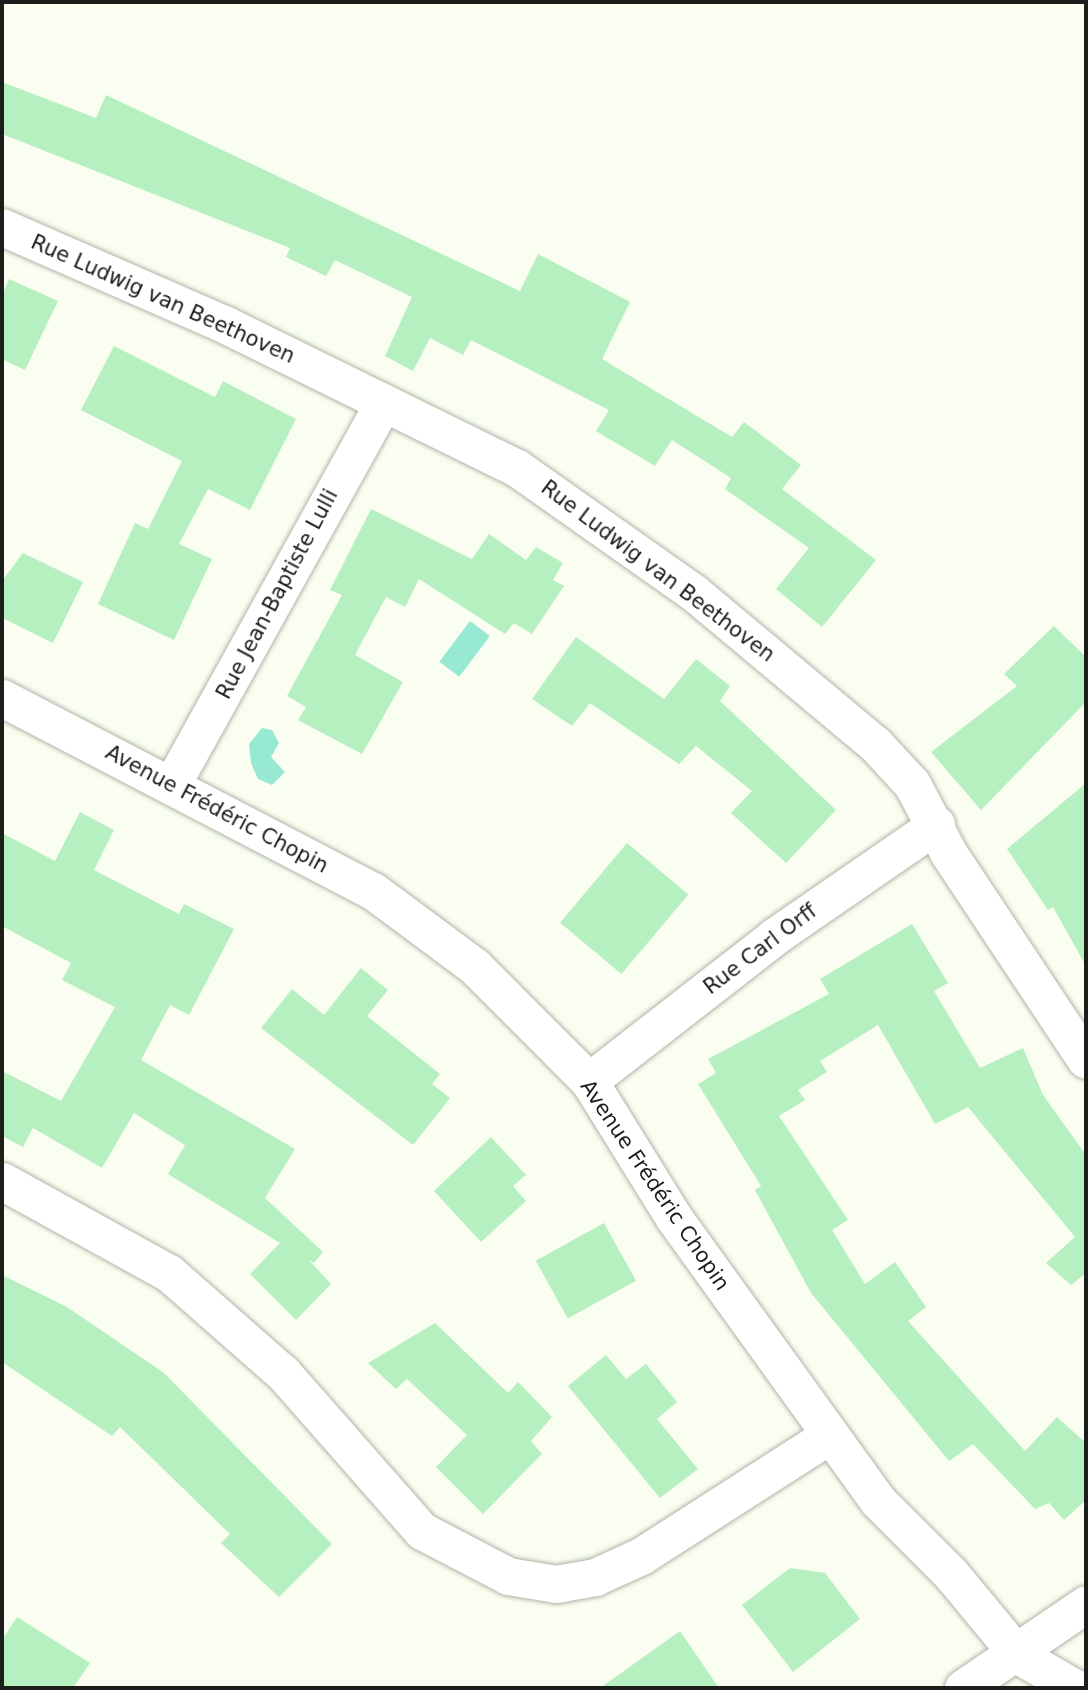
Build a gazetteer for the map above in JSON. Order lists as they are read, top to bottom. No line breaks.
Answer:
{"streets":{"street":["Rue Ludwig van Beethoven","Rue Jean-Baptiste Lulli","Avenue Frédéric Chopin","Rue Carl Orff"]},"crossings":[["Rue Ludwig van Beethoven","Rue Jean-Baptiste Lulli"],["Rue Ludwig van Beethoven","Rue Carl Orff"],["Rue Jean-Baptiste Lulli","Avenue Frédéric Chopin"],["Avenue Frédéric Chopin","Rue Carl Orff"]]}
